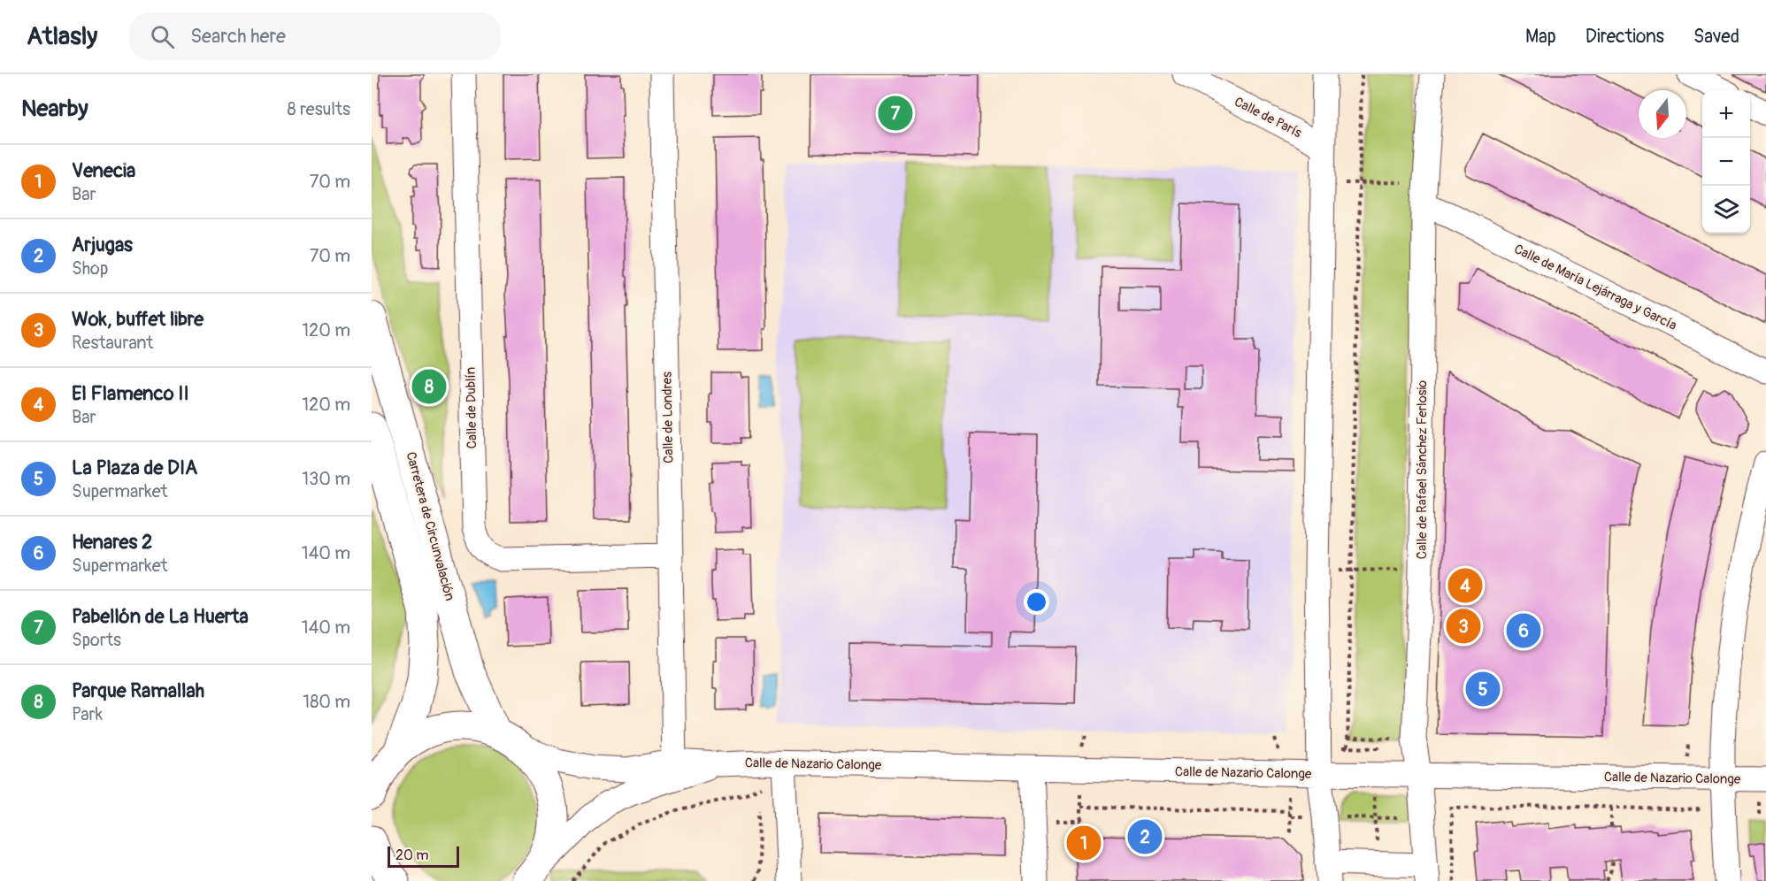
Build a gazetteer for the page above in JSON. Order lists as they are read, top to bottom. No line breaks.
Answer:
{"streets":{"main road":["Carretera de Circunvalación"],"street":["Calle de París","Calle de María Lejárraga y García","Calle de Dublín","Calle de Londres","Calle de Rafael Sánchez Ferlosio","Calle de Nazario Calonge"]},"crossings":[["Calle de París","Calle de Rafael Sánchez Ferlosio"],["Calle de María Lejárraga y García","Calle de Rafael Sánchez Ferlosio"],["Calle de Dublín","Calle de Londres"],["Calle de Londres","Calle de Nazario Calonge"],["Calle de Rafael Sánchez Ferlosio","Calle de Nazario Calonge"],["Carretera de Circunvalación","Calle de Nazario Calonge"]],"scale_bar":"20 m","north":"bottom","page":{"header":"Atlasly","search":"Search here","nav":["Map","Directions","Saved"],"heading":["Nearby","8 results"],"map_buttons":["+","−"],"pins":["7","8","4","3","6","5","2","1"],"list":[{"mark":"1","name":"Venecia","note":"Bar","value":"70 m"},{"mark":"2","name":"Arjugas","note":"Shop","value":"70 m"},{"mark":"3","name":"Wok, buffet libre","note":"Restaurant","value":"120 m"},{"mark":"4","name":"El Flamenco II","note":"Bar","value":"120 m"},{"mark":"5","name":"La Plaza de DIA","note":"Supermarket","value":"130 m"},{"mark":"6","name":"Henares 2","note":"Supermarket","value":"140 m"},{"mark":"7","name":"Pabellón de La Huerta","note":"Sports","value":"140 m"},{"mark":"8","name":"Parque Ramallah","note":"Park","value":"180 m"}],"scale":"20 m"}}
